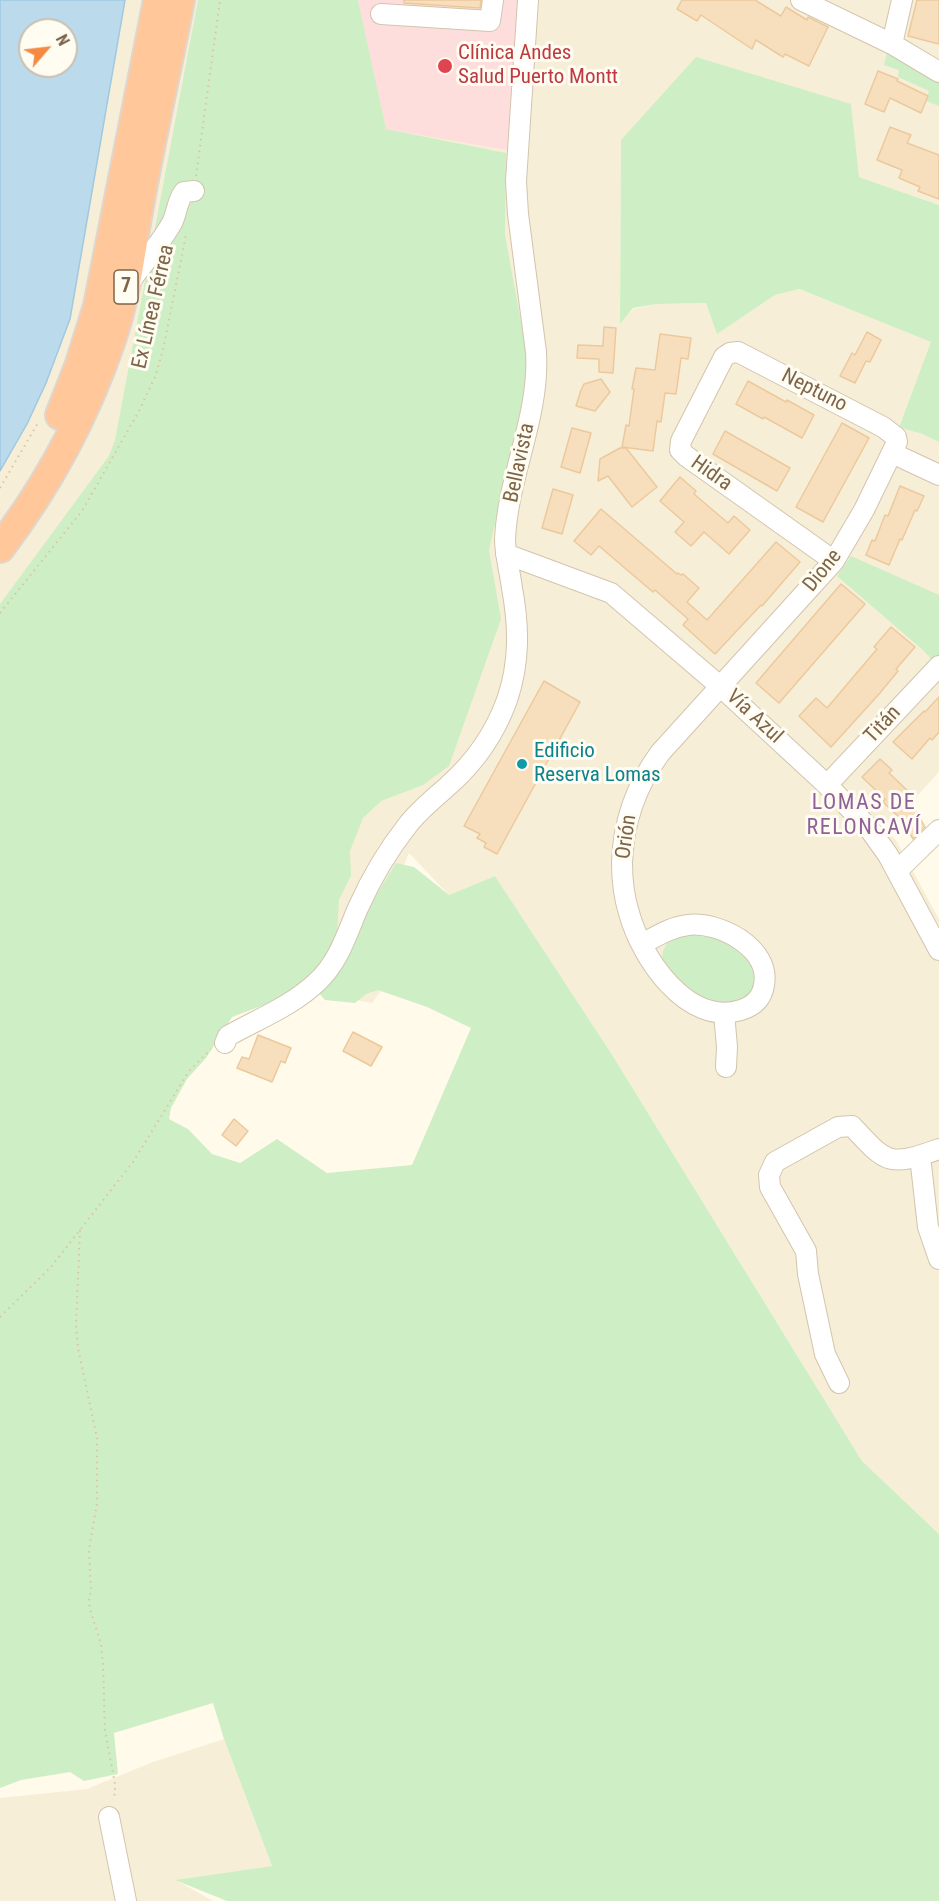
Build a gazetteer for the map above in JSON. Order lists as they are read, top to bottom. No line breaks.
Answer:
{"streets":{"highway":["7"],"street":["Neptuno","Bellavista","Hidra","Dione","Vía Azul","Titán","Orión"],"path":["Ex Línea Férrea"]},"crossings":[["Neptuno","Hidra"],["Neptuno","Dione"],["Bellavista","Vía Azul"],["Hidra","Dione"],["Dione","Vía Azul"],["Dione","Orión"],["Vía Azul","Titán"],["Vía Azul","Orión"]],"districts":["LOMAS DE RELONCAVÍ"],"places":["Clínica Andes Salud Puerto Montt","Edificio Reserva Lomas"],"north":"top right"}
